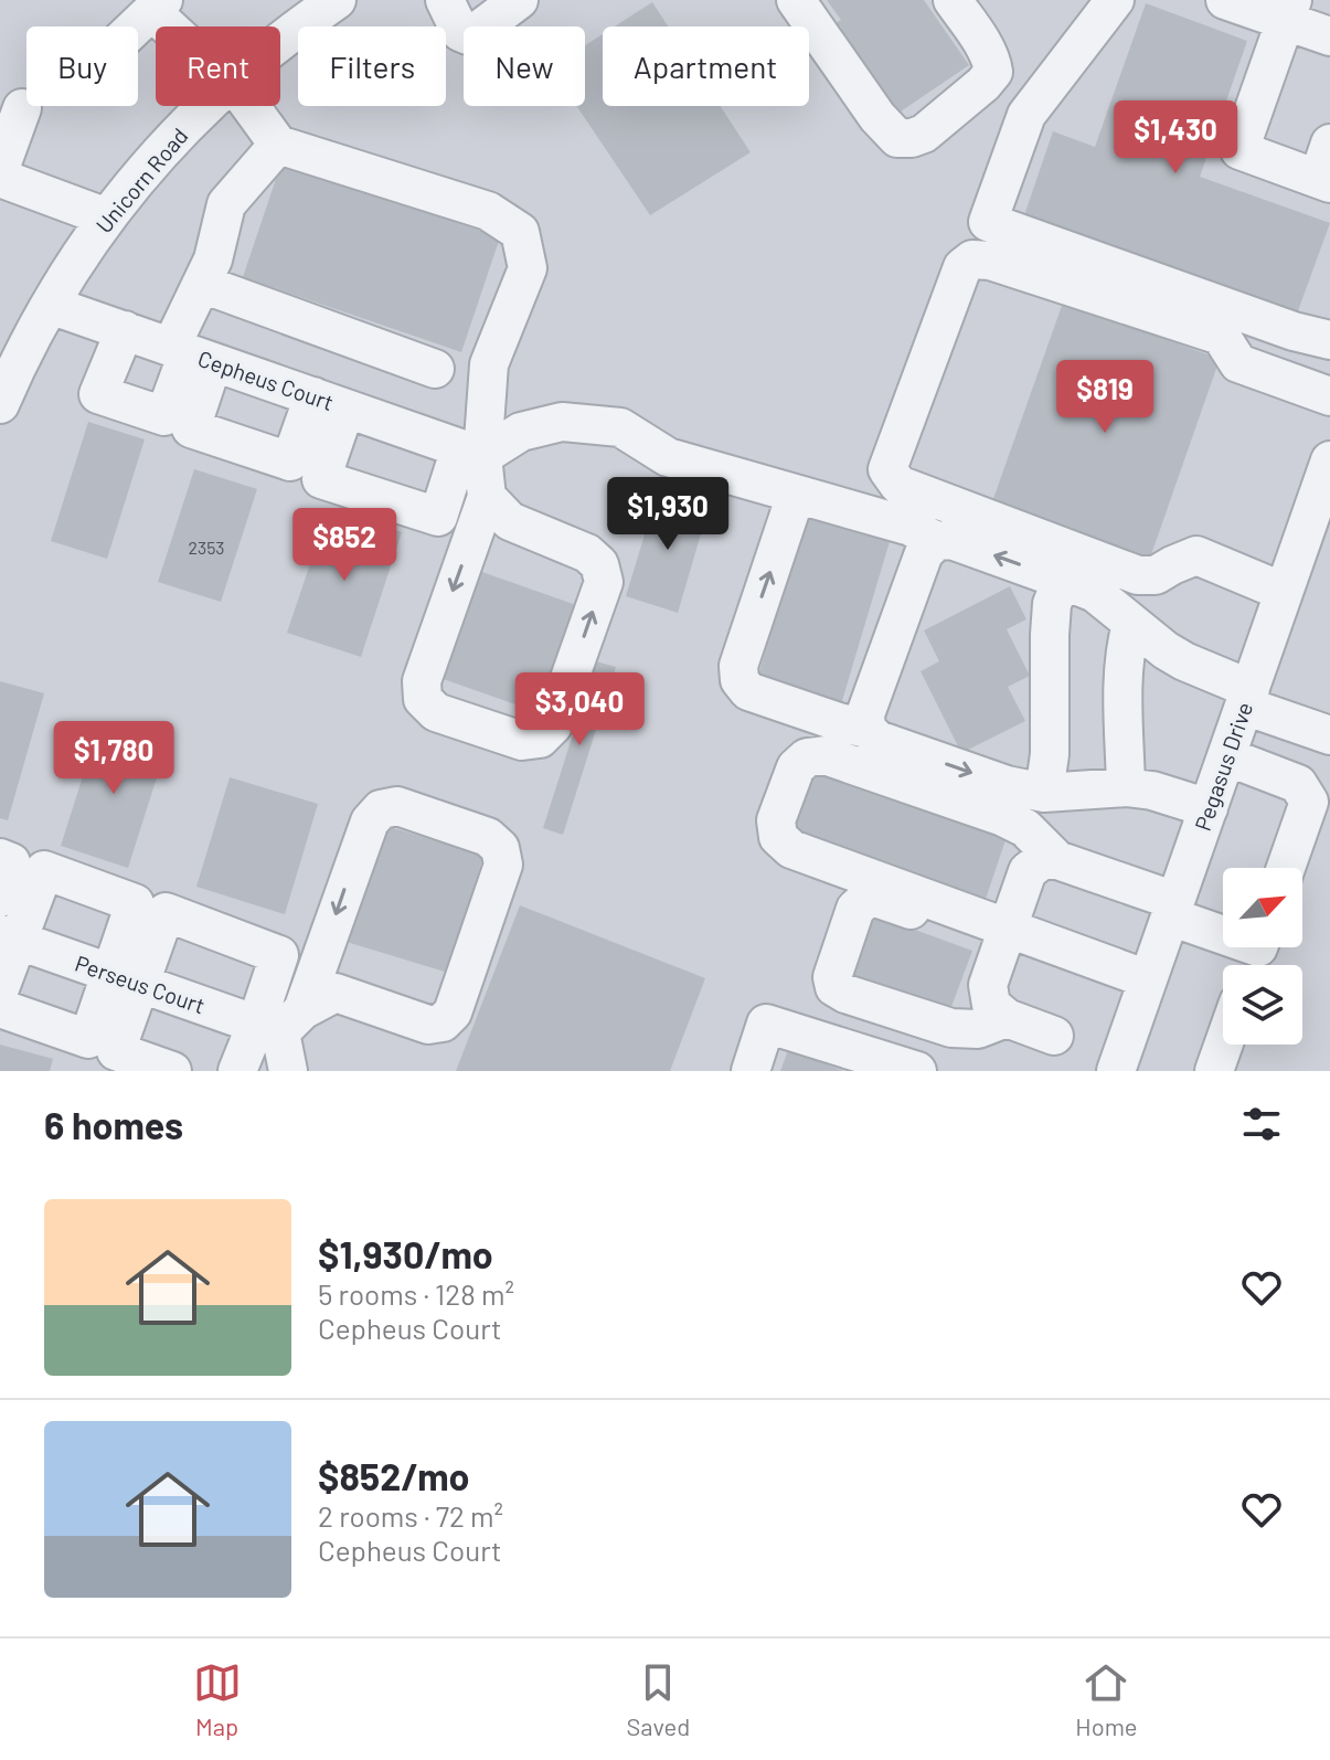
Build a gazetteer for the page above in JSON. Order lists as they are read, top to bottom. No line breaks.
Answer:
{"streets":{"street":["Unicorn Road","Cepheus Court","Pegasus Drive","Perseus Court"]},"crossings":[["Unicorn Road","Cepheus Court"]],"house_numbers":["2353"],"north":"top right","page":{"chip":["Buy","Rent","Filters","New","Apartment"],"price":["$1,430","$819","$1,930","$852","$3,040","$1,780"],"heading":"6 homes","list":[{"name":"$1,930/mo","note":"5 rooms · 128 m² · Cepheus Court"},{"name":"$852/mo","note":"2 rooms · 72 m² · Cepheus Court"}],"tabs":["Map","Saved","Home"]}}
